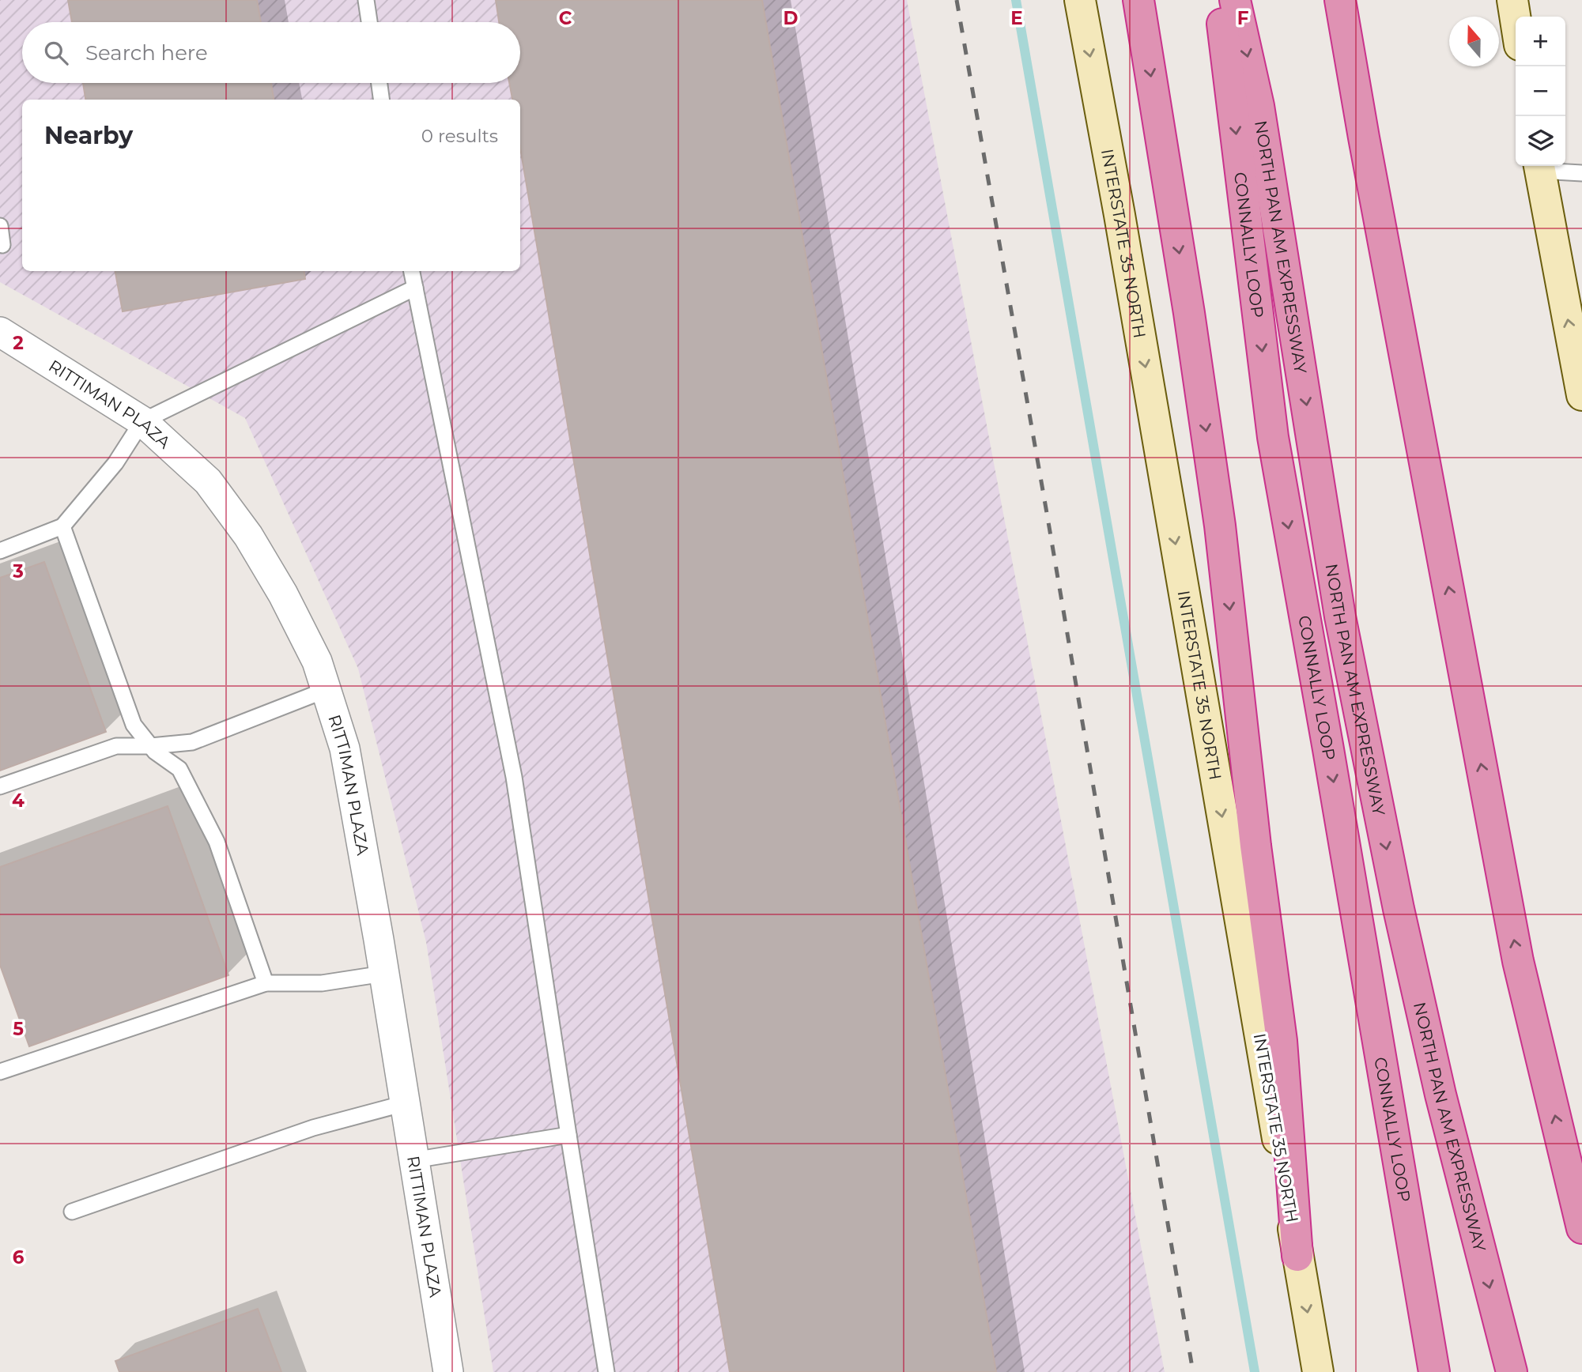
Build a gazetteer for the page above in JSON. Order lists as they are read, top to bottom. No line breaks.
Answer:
{"streets":{"highway":["CONNALLY LOOP","NORTH PAN AM EXPRESSWAY"],"main road":["INTERSTATE 35 NORTH"],"street":["RITTIMAN PLAZA"]},"one_way":["INTERSTATE 35 NORTH"],"north":"top","page":{"map_buttons":["+","−"],"search":"Search here","heading":["Nearby","0 results"]},"grid":{"columns":["C","D","E","F"],"rows":["2","3","4","5","6"]}}
